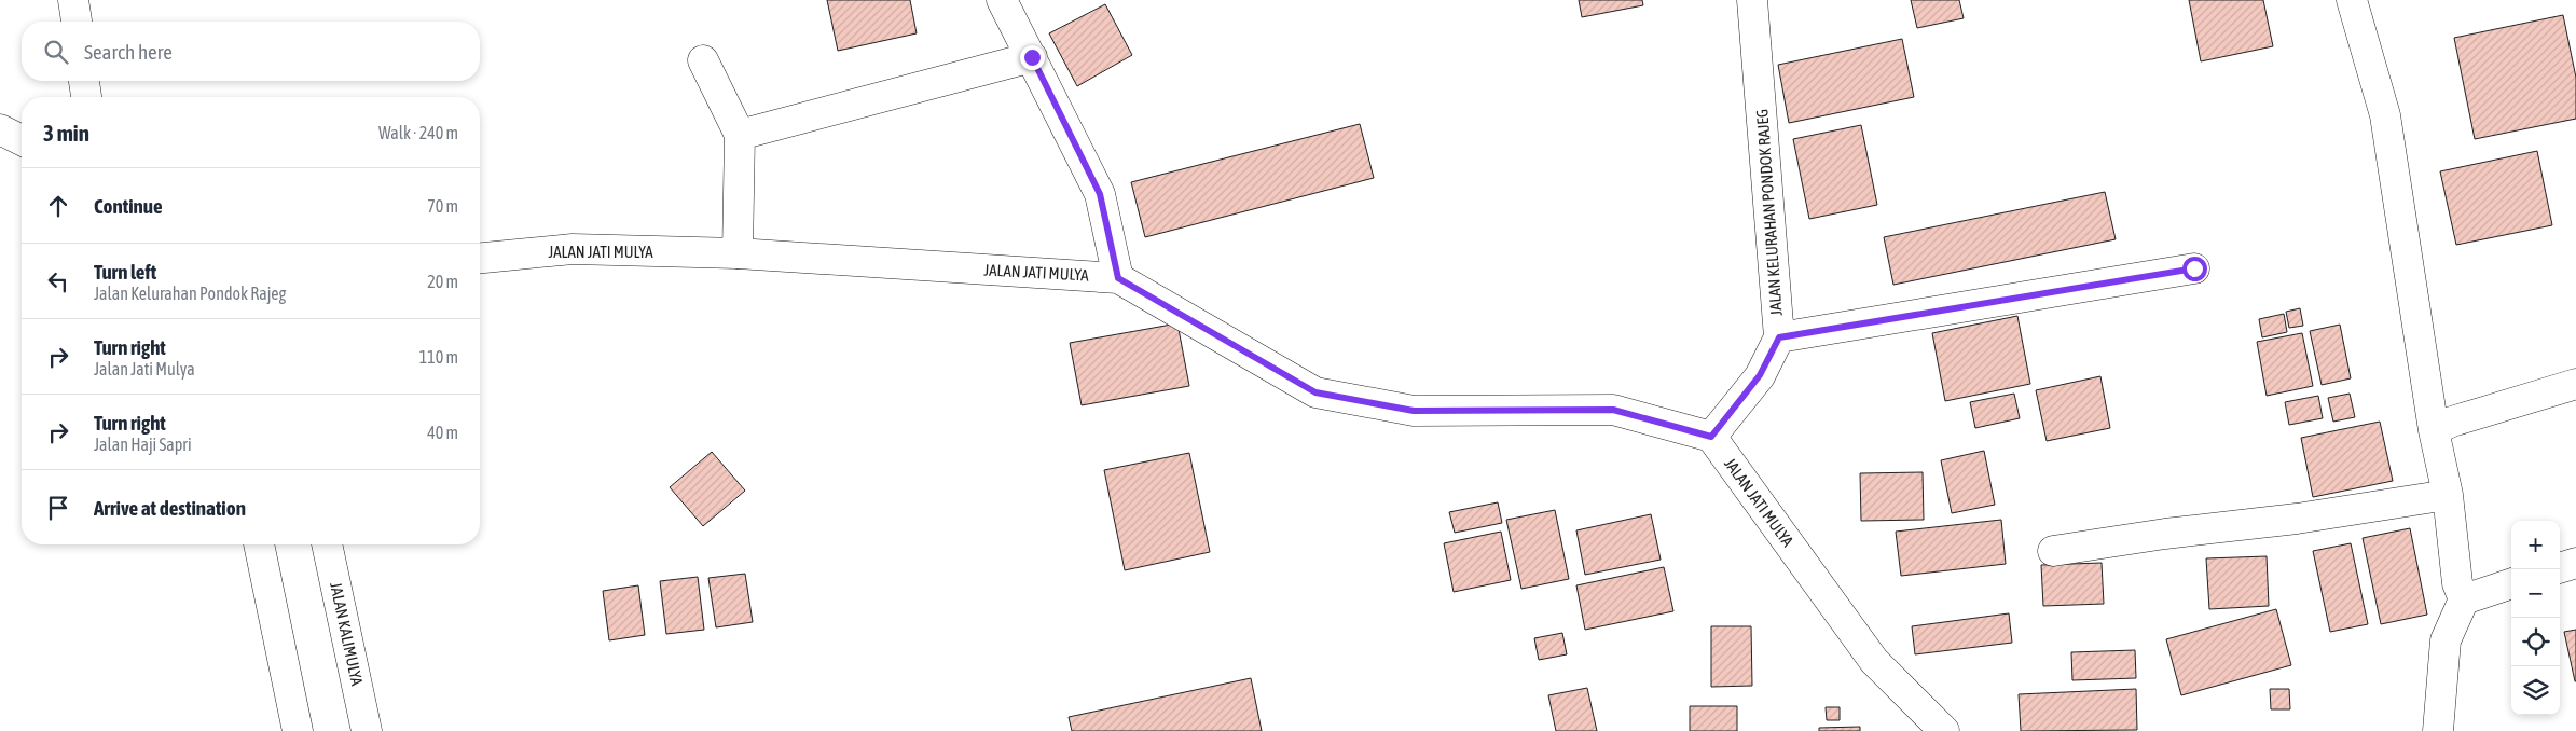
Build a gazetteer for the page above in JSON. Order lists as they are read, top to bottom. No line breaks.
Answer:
{"streets":{"street":["JALAN KELURAHAN PONDOK RAJEG","JALAN JATI MULYA","JALAN KALIMULYA"]},"crossings":[["JALAN KELURAHAN PONDOK RAJEG","JALAN JATI MULYA"]],"page":{"search":"Search here","heading":["3 min","Walk · 240 m"],"list":[["Continue","70 m"],["Turn left","Jalan Kelurahan Pondok Rajeg","20 m"],["Turn right","Jalan Jati Mulya","110 m"],["Turn right","Jalan Haji Sapri","40 m"],"Arrive at destination"],"map_buttons":["+","−"]}}
